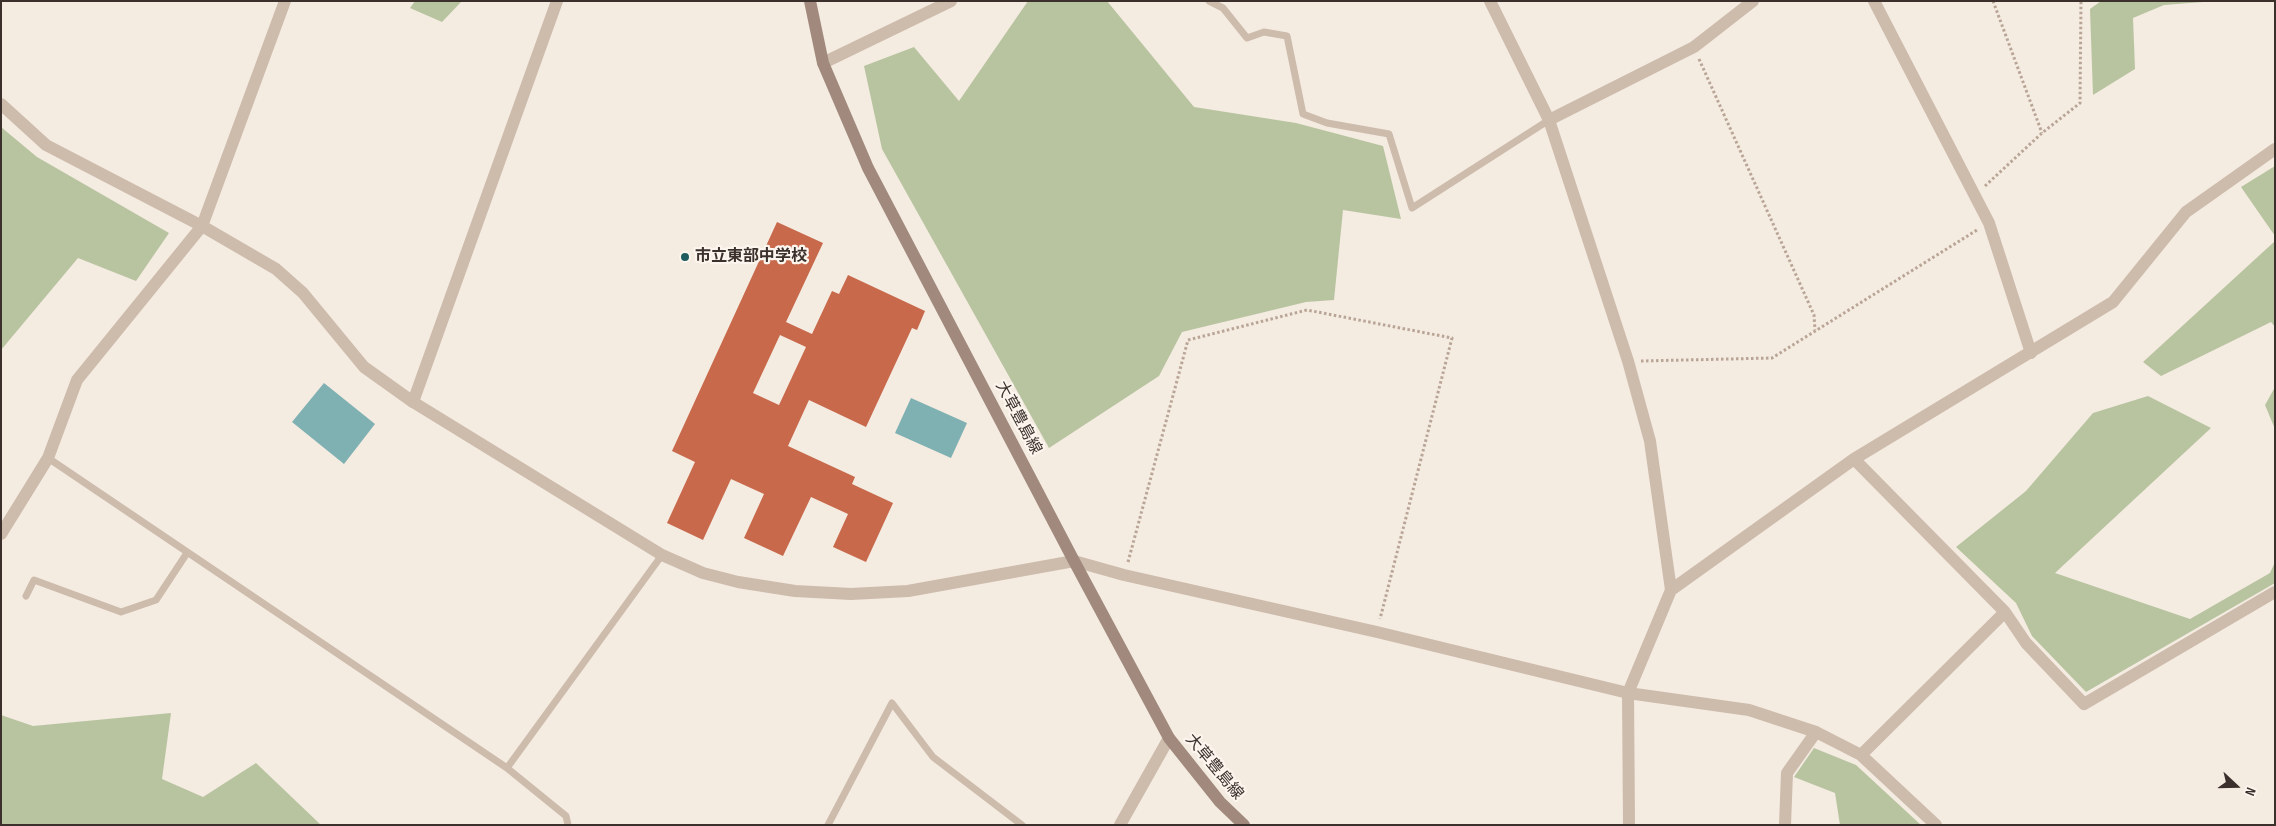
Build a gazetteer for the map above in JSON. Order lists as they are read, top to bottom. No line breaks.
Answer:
{"streets":{"main road":["大草豊島線"]},"places":["市立東部中学校"],"north":"right"}
